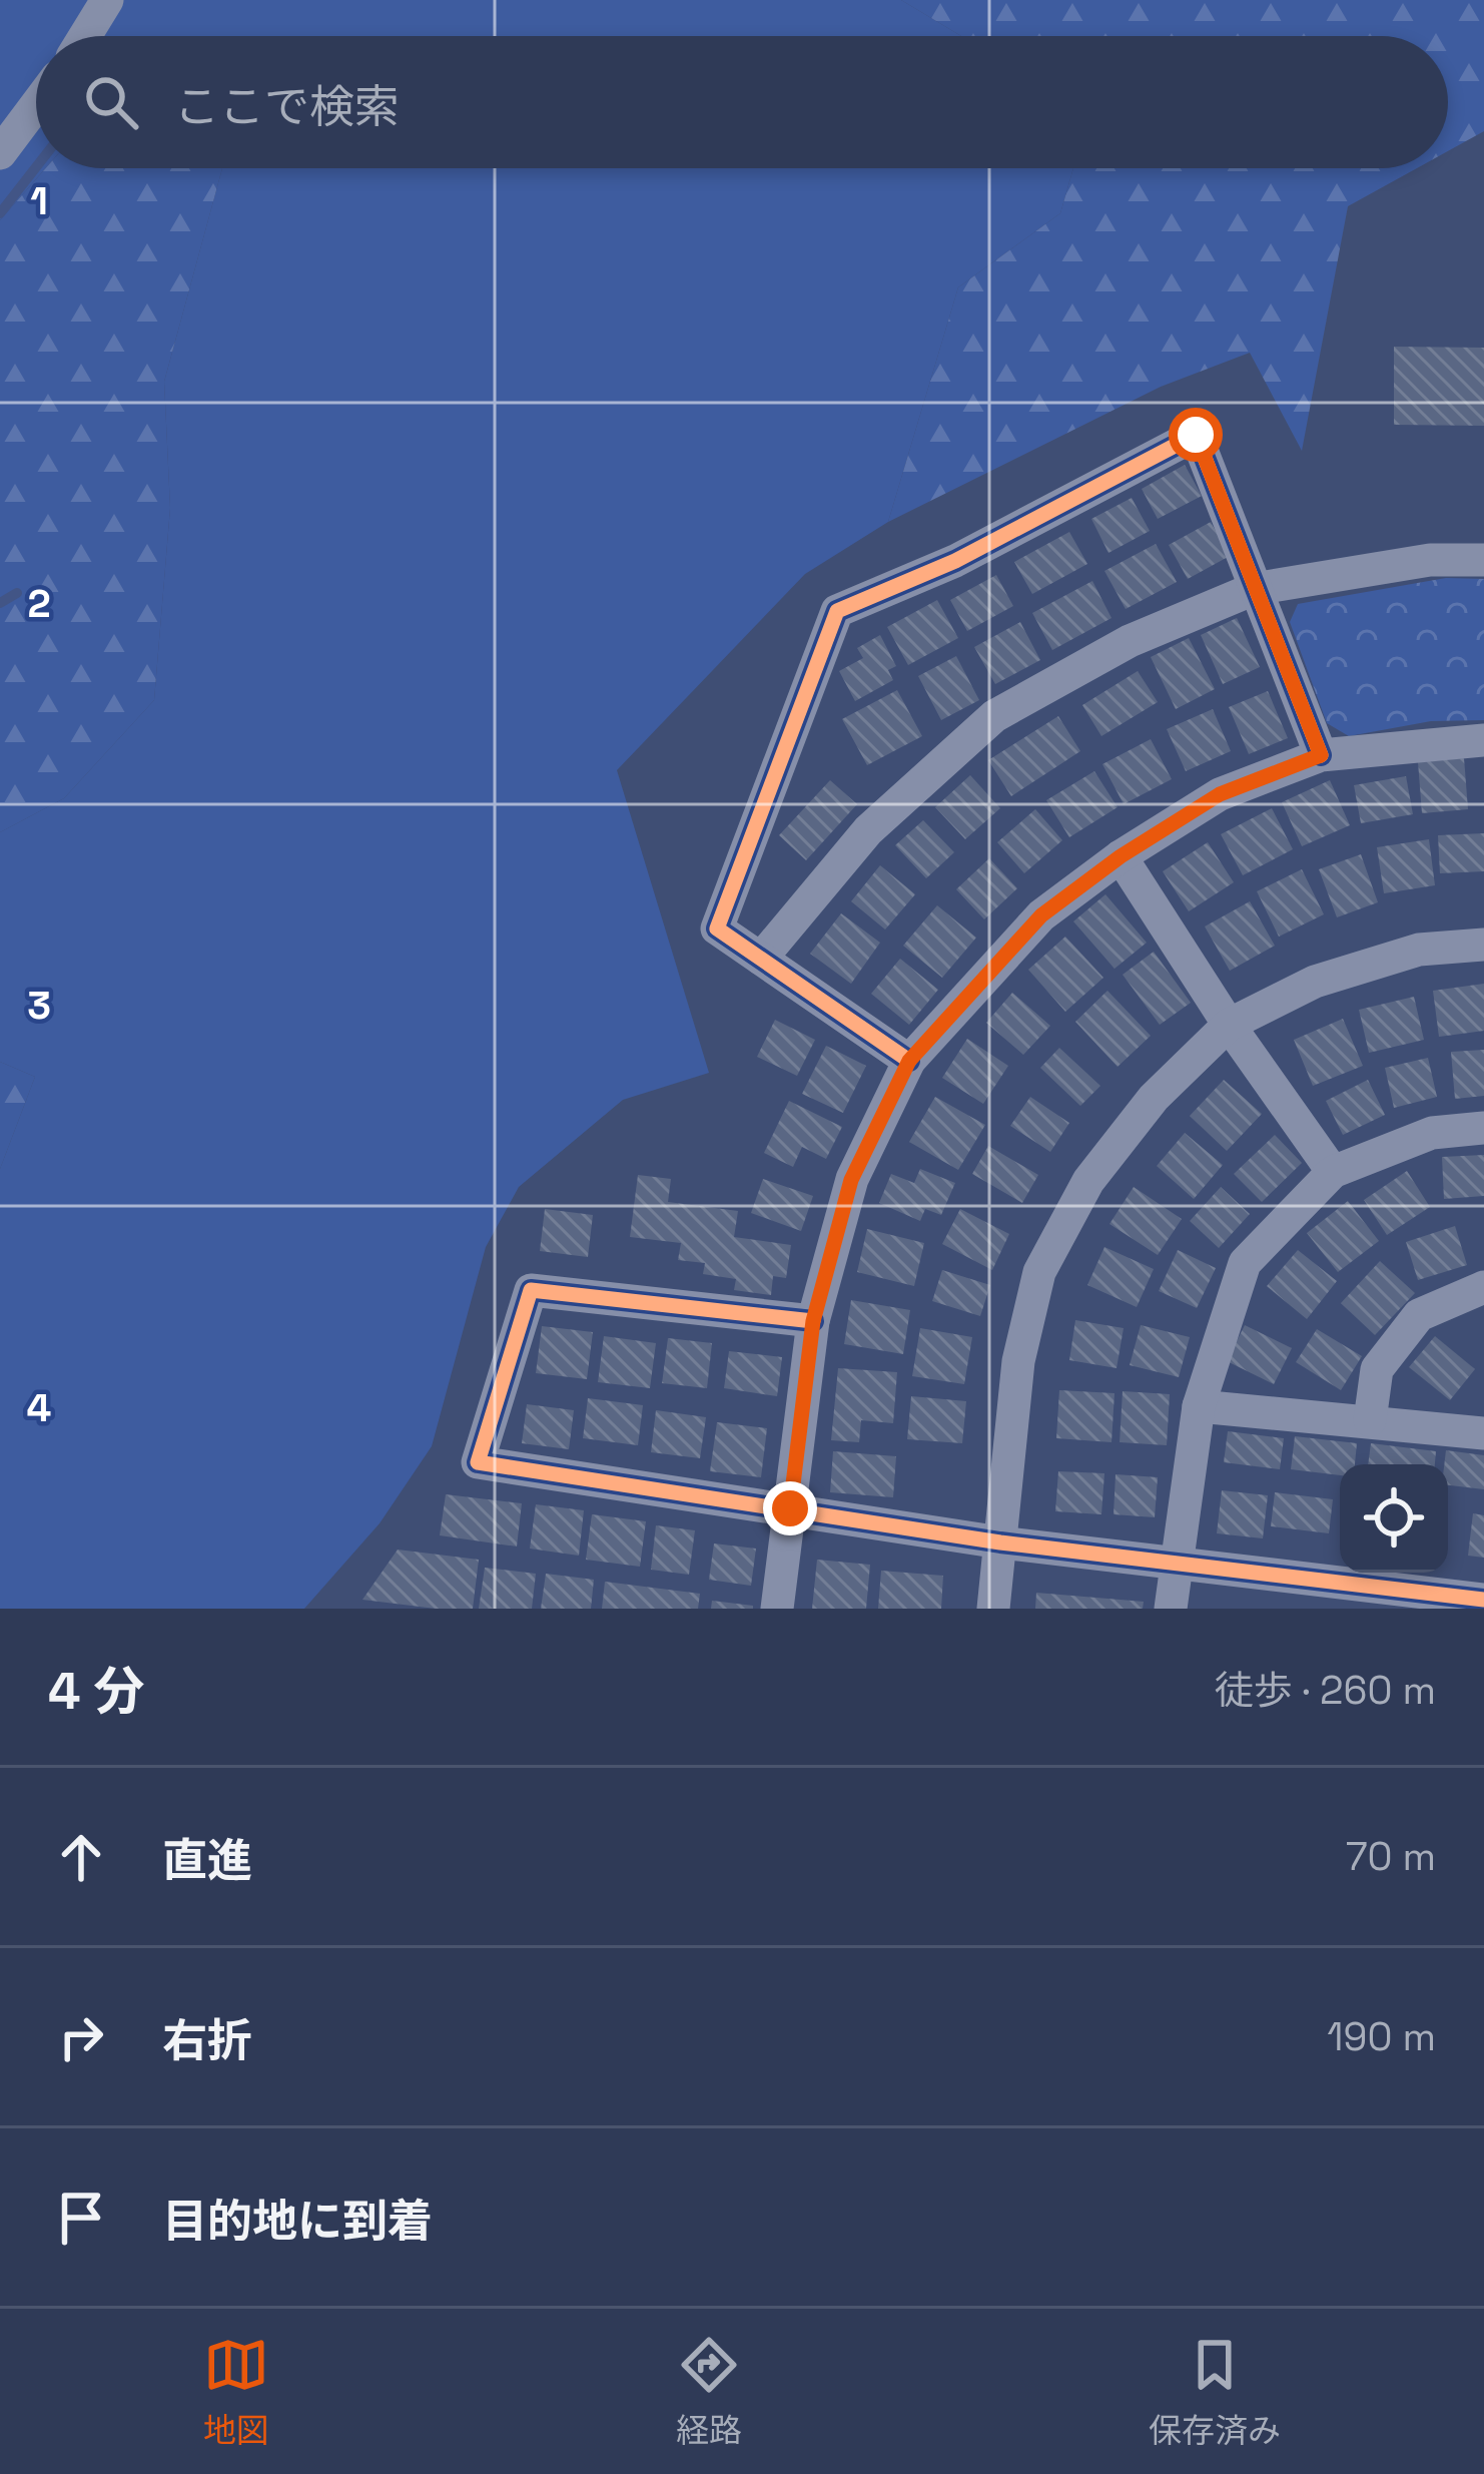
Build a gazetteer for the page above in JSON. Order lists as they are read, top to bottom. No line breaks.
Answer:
{"page":{"search":"ここで検索","heading":["4 分","徒歩 · 260 m"],"list":[["直進","70 m"],["右折","190 m"],"目的地に到着"],"nav":["地図","経路","保存済み"]},"grid":{"rows":["1","2","3","4"]}}
